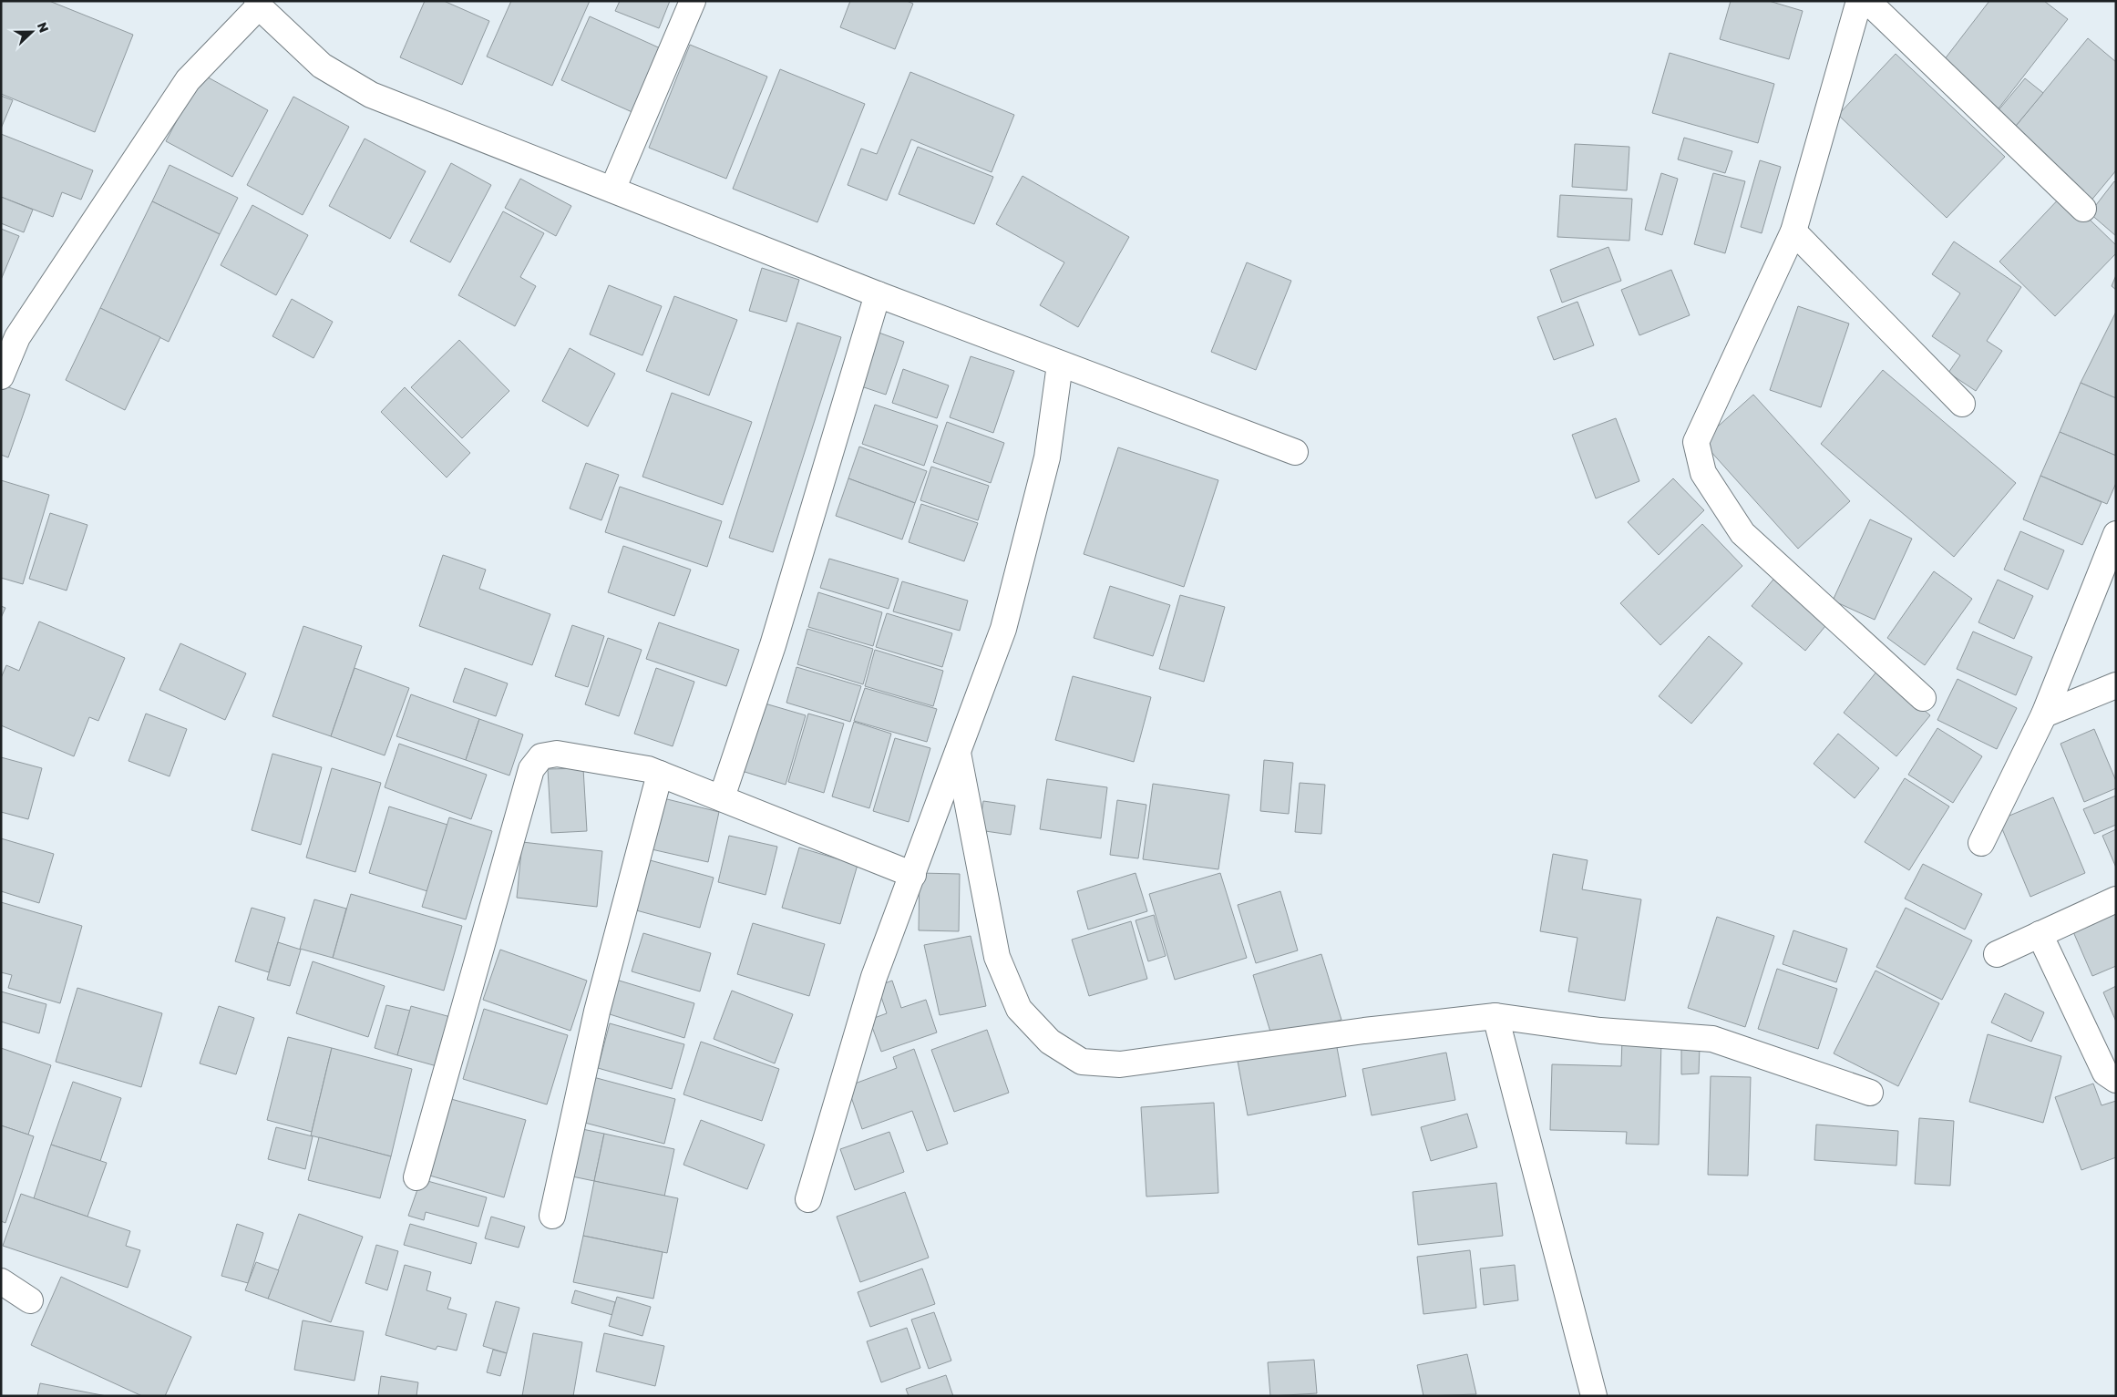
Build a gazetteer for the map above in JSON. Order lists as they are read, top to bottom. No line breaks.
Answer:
{"north":"right"}
